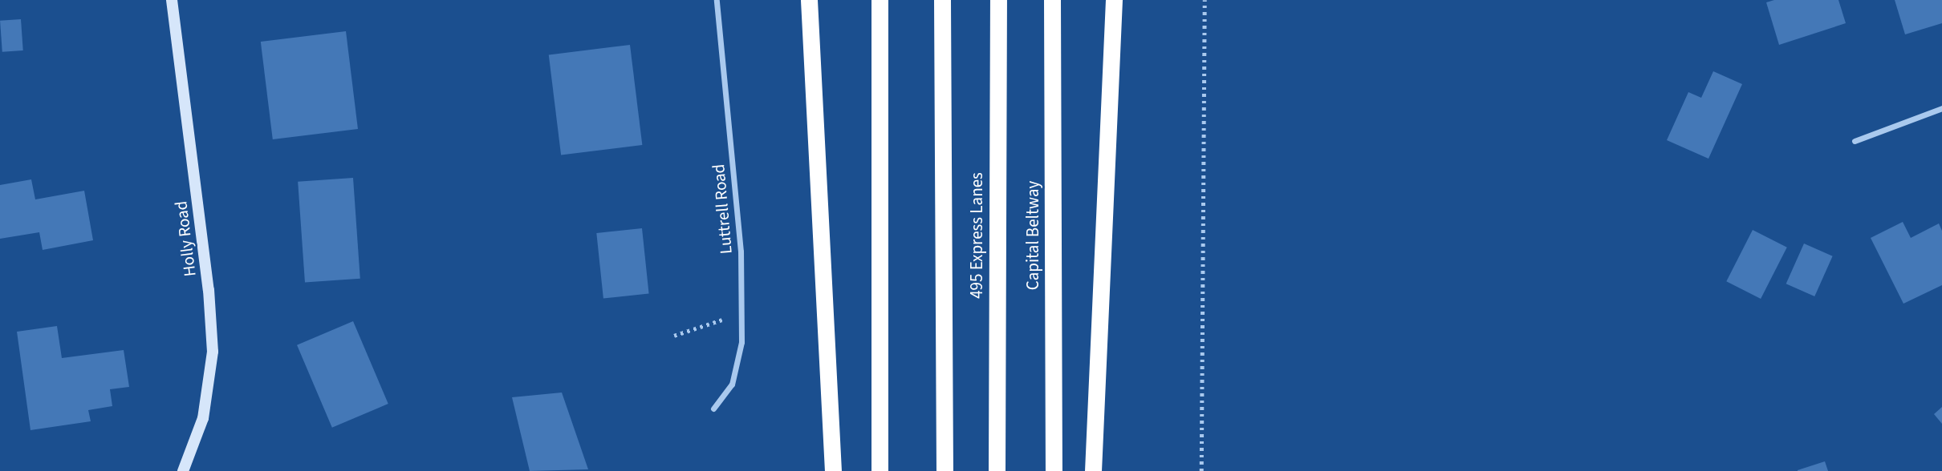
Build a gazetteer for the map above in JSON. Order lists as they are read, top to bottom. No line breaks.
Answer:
{"streets":{"highway":["495 Express Lanes","Capital Beltway"],"street":["Luttrell Road","Holly Road"]}}
